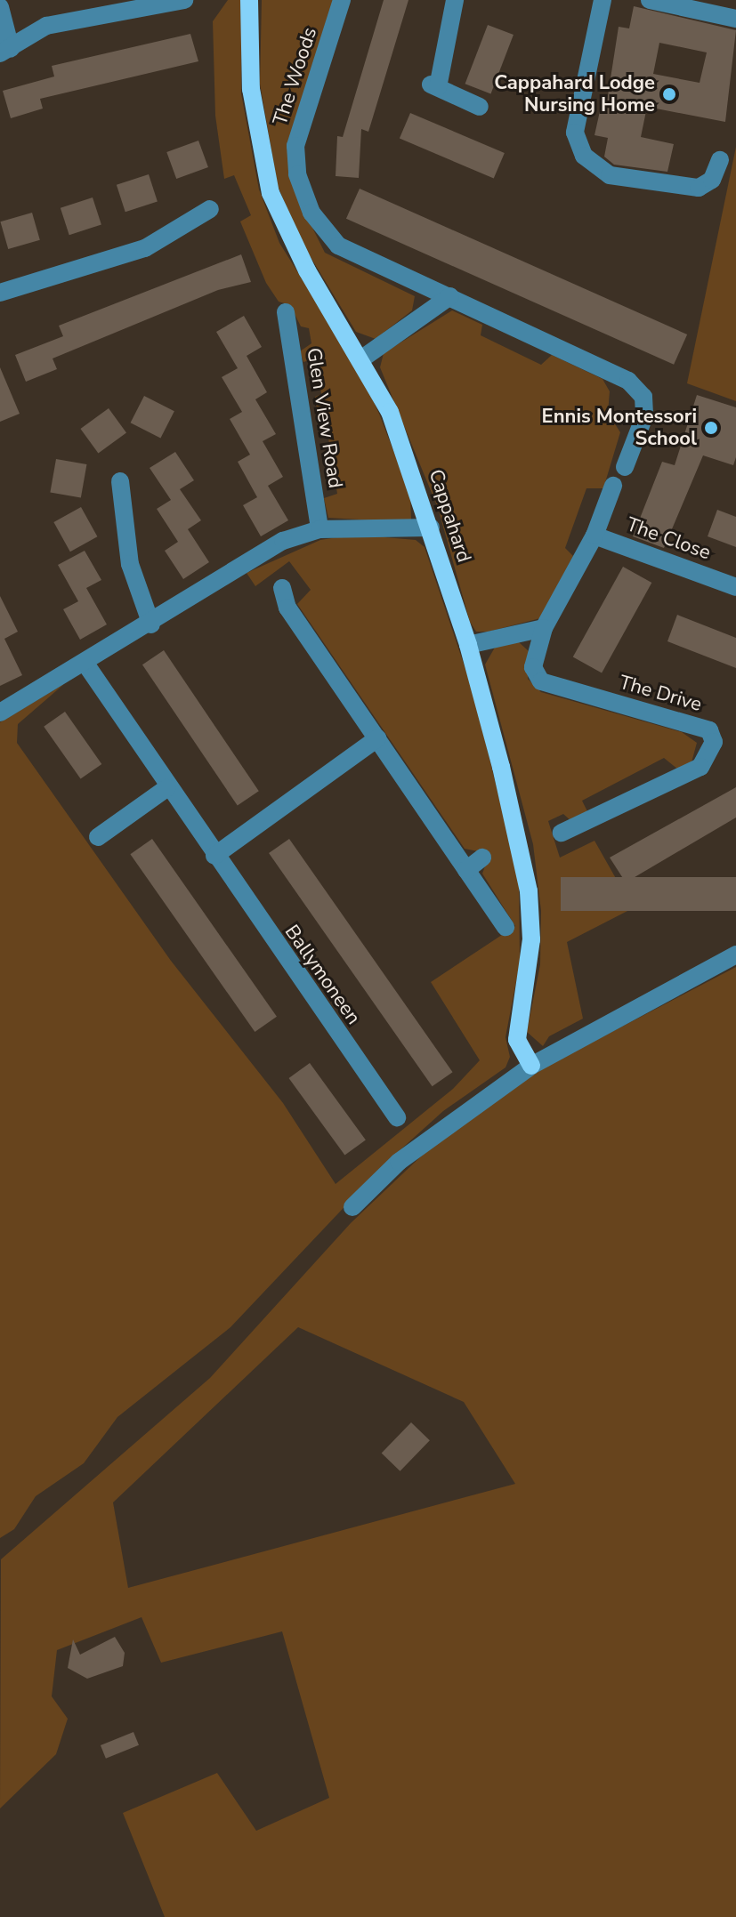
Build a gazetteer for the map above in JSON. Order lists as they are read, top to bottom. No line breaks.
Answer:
{"streets":{"main road":["Cappahard"],"street":["The Woods","Glen View Road","The Close","The Drive","Ballymoneen"]},"places":["Cappahard Lodge Nursing Home","Ennis Montessori School"]}
